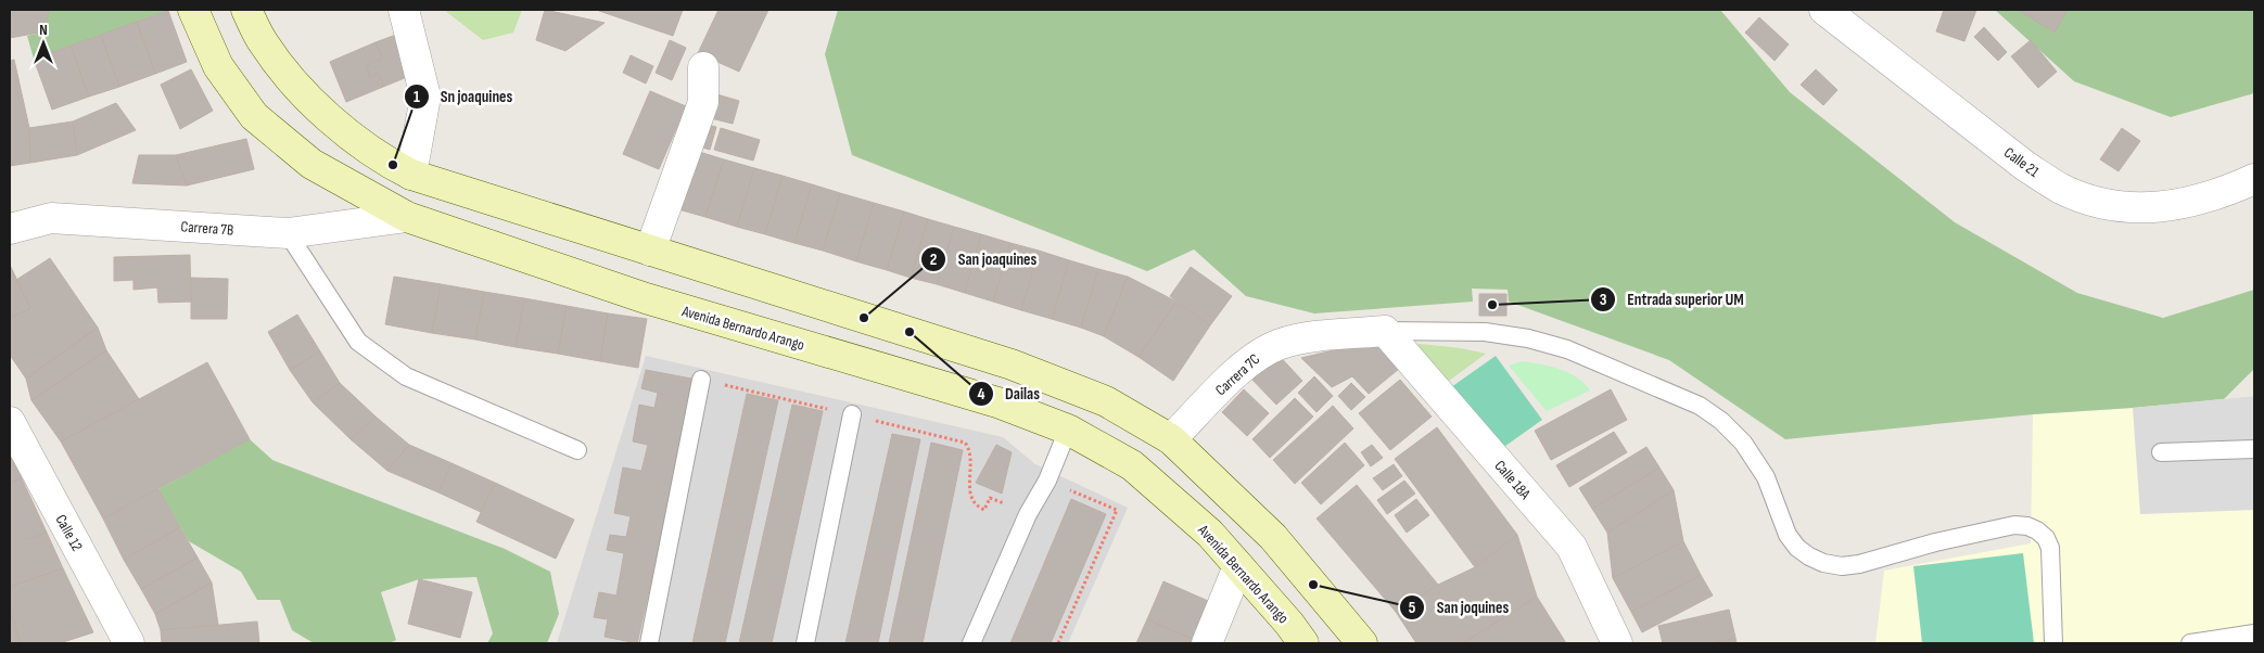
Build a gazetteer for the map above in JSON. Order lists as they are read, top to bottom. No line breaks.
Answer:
{"streets":{"main road":["Avenida Bernardo Arango"],"street":["Calle 21","Carrera 7B","Carrera 7C","Calle 18A","Calle 12"]},"crossings":[["Carrera 7B","Avenida Bernardo Arango"],["Carrera 7C","Calle 18A"]],"places":["Sn joaquines","Entrada superior UM","San joaquines","Dailas","San joquines"],"north":"top"}
